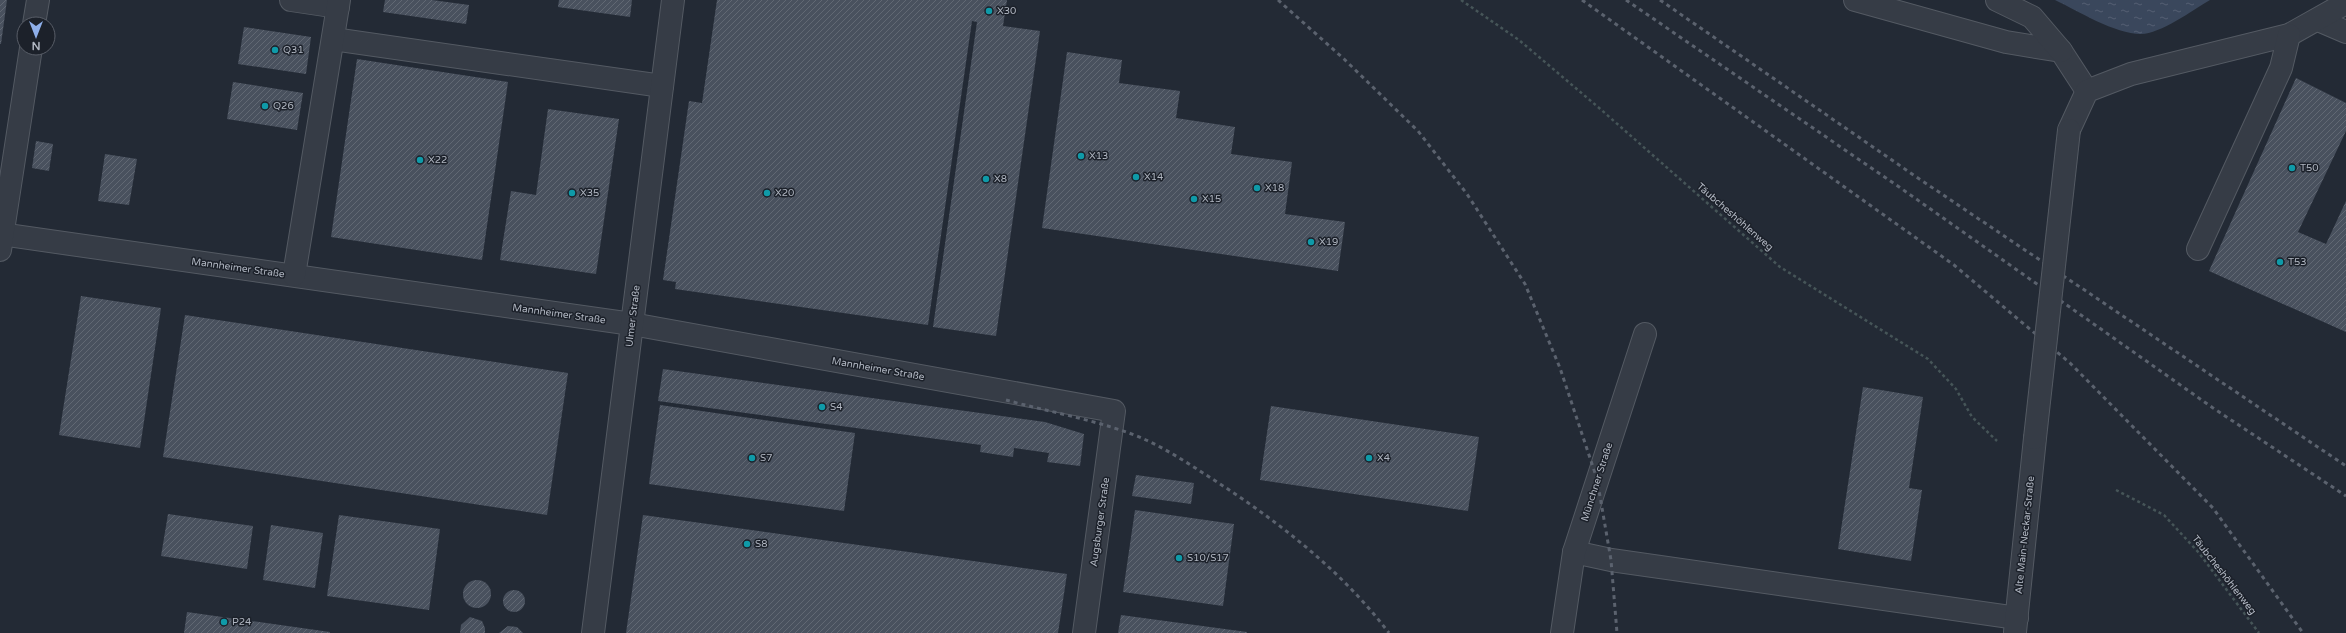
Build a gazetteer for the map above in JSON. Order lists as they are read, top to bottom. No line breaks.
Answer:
{"streets":{"lane":["Mannheimer Straße","Ulmer Straße","Münchner Straße","Augsburger Straße","Alte Main-Neckar-Straße"],"path":["Täubcheshöhlenweg"]},"crossings":[["Mannheimer Straße","Ulmer Straße"],["Mannheimer Straße","Augsburger Straße"]],"places":["X30","Q31","Q26","X13","X22","T50","X14","X8","X18","X35","X20","X15","X19","T53","S4","S7","X4","S8","S10/S17","P24"],"north":"bottom"}
